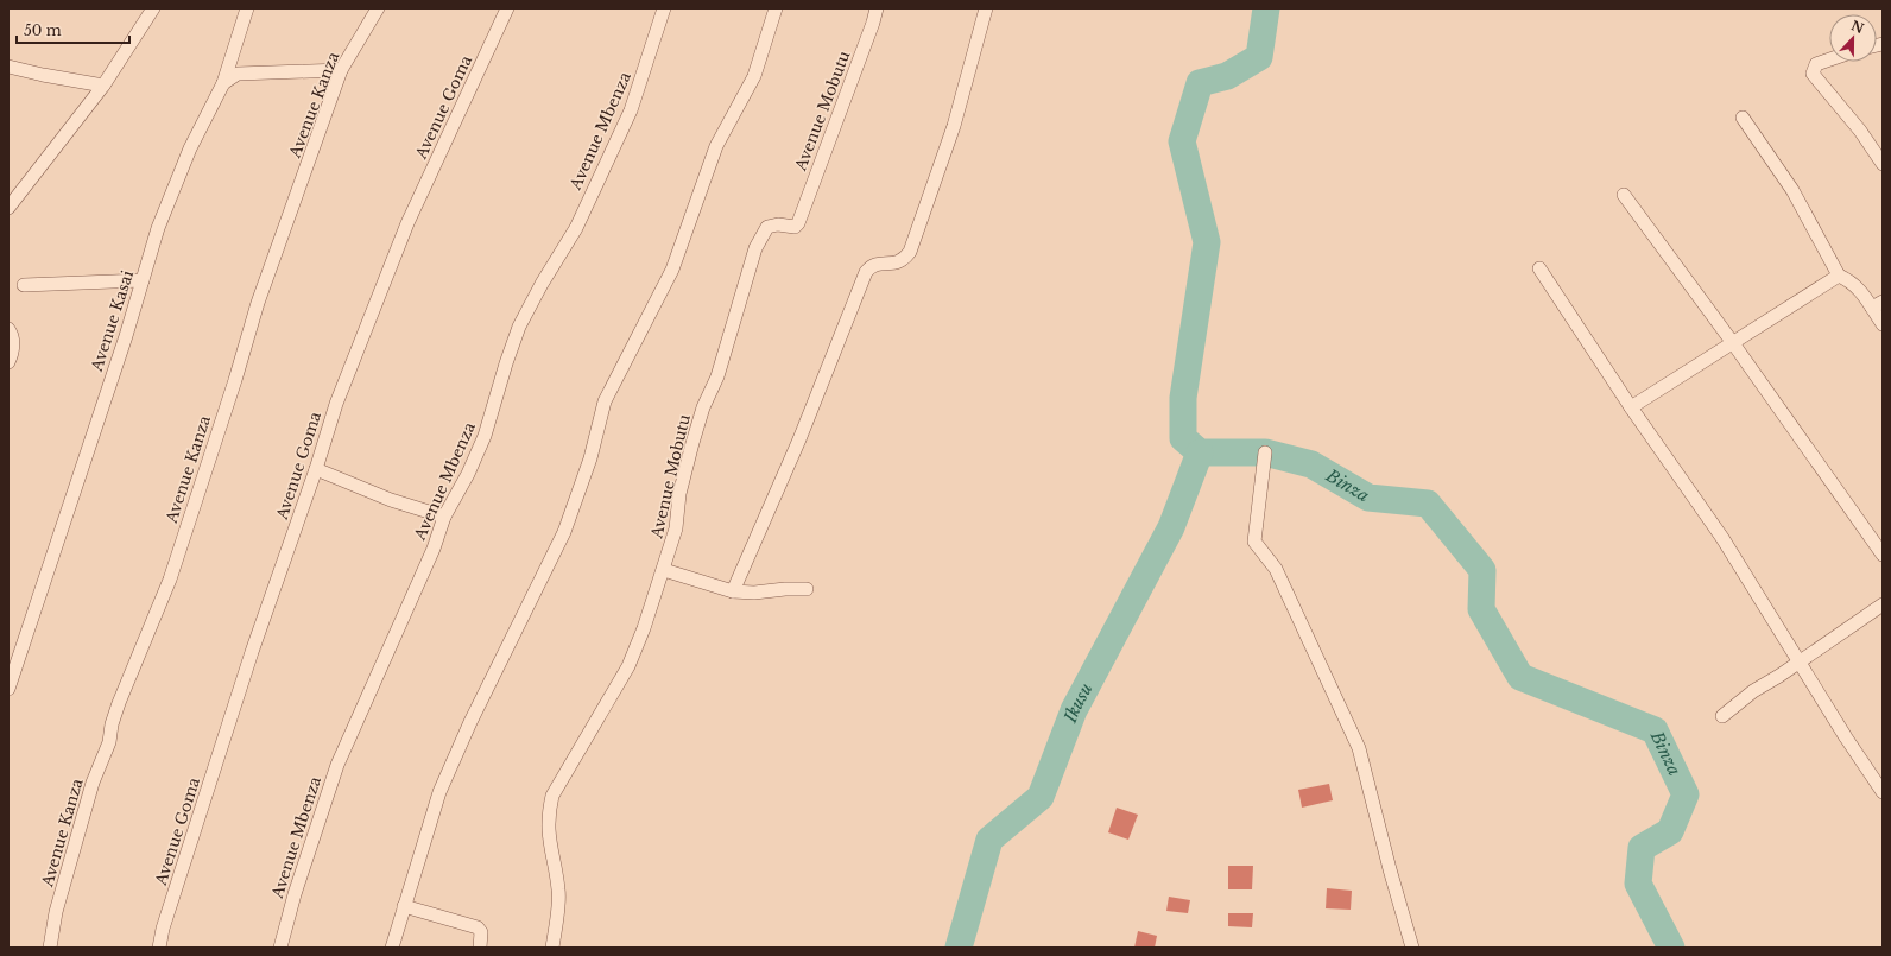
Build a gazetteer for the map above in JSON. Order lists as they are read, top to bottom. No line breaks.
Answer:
{"streets":{"street":["Avenue Kanza","Avenue Goma","Avenue Mobutu","Avenue Mbenza","Avenue Kasai"]},"water":["Binza","Ikusu"],"scale_bar":"50 m","north":"top"}
